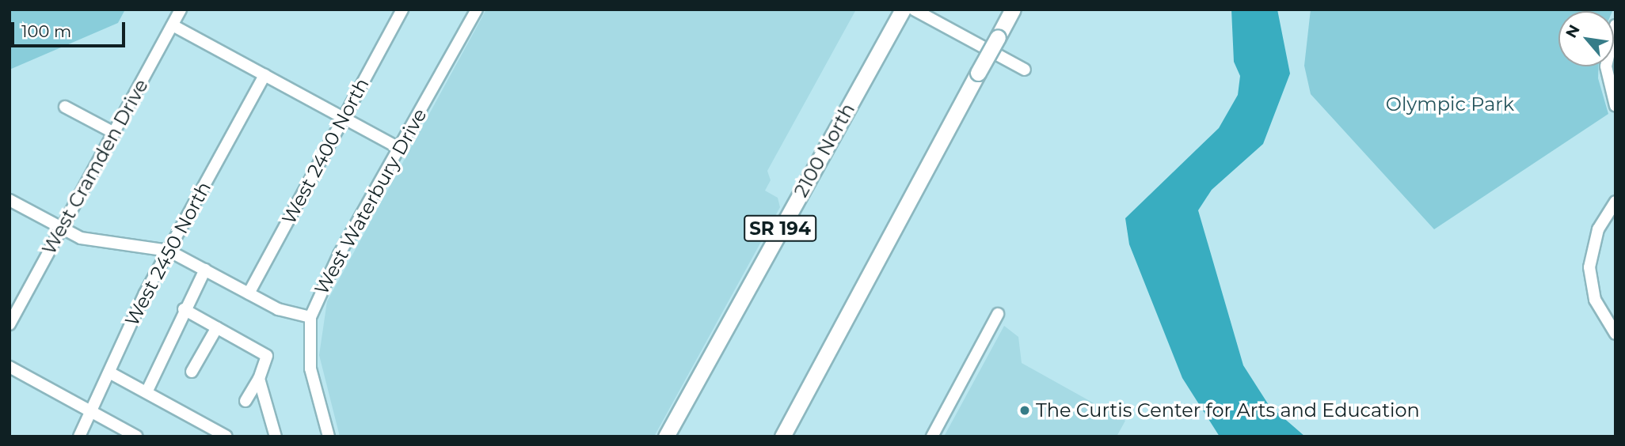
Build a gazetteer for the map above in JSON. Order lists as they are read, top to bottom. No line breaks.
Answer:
{"streets":{"highway":["2100 North","SR 194"],"street":["West 2400 North","West Cramden Drive","West Waterbury Drive","West 2450 North"]},"parks":["Olympic Park"],"places":["The Curtis Center for Arts and Education"],"scale_bar":"100 m","north":"top left"}
